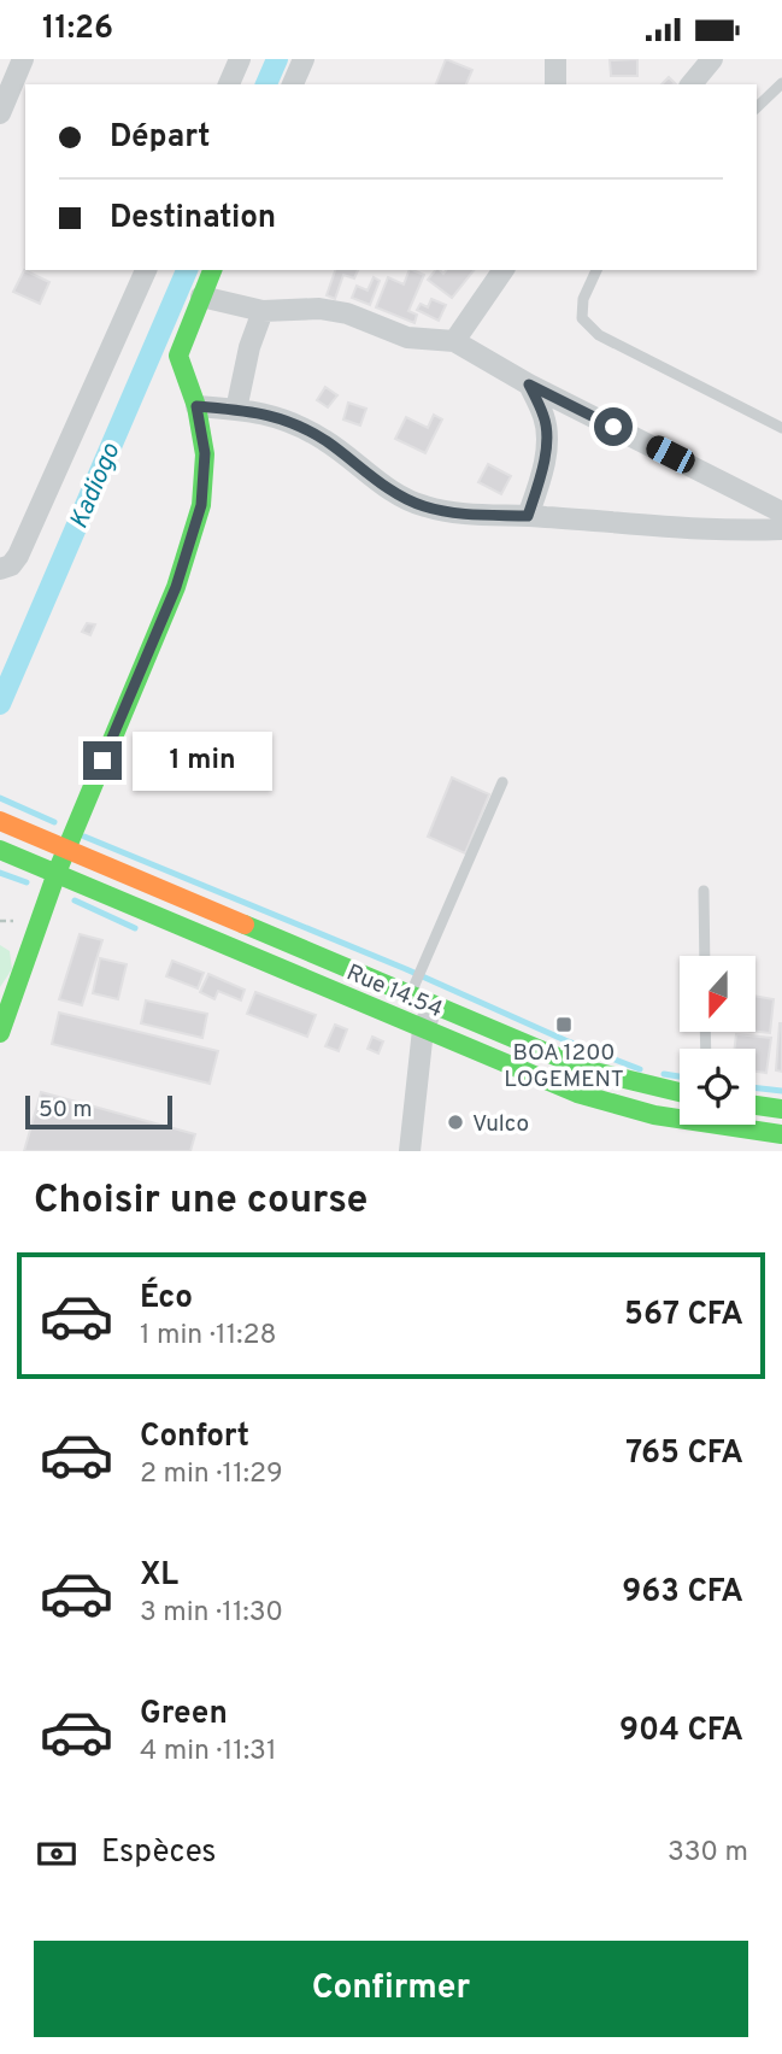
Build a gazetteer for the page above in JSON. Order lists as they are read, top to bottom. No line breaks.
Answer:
{"streets":{"main road":["Rue 14.54"]},"water":["Kadiogo"],"places":{"transit":["BOA 1200 LOGEMENT"],"other":["Vulco"]},"scale_bar":"50 m","north":"bottom","page":{"status":"11:26","banner":["Départ","Destination"],"bubble":"1 min","scale":"50 m","heading":"Choisir une course","list":[{"name":"Éco","note":"1 min · 11:28","value":"567 CFA"},{"name":"Confort","note":"2 min · 11:29","value":"765 CFA"},{"name":"XL","note":"3 min · 11:30","value":"963 CFA"},{"name":"Green","note":"4 min · 11:31","value":"904 CFA"}],"pay":["Espèces","330 m"],"buttons":"Confirmer"}}
